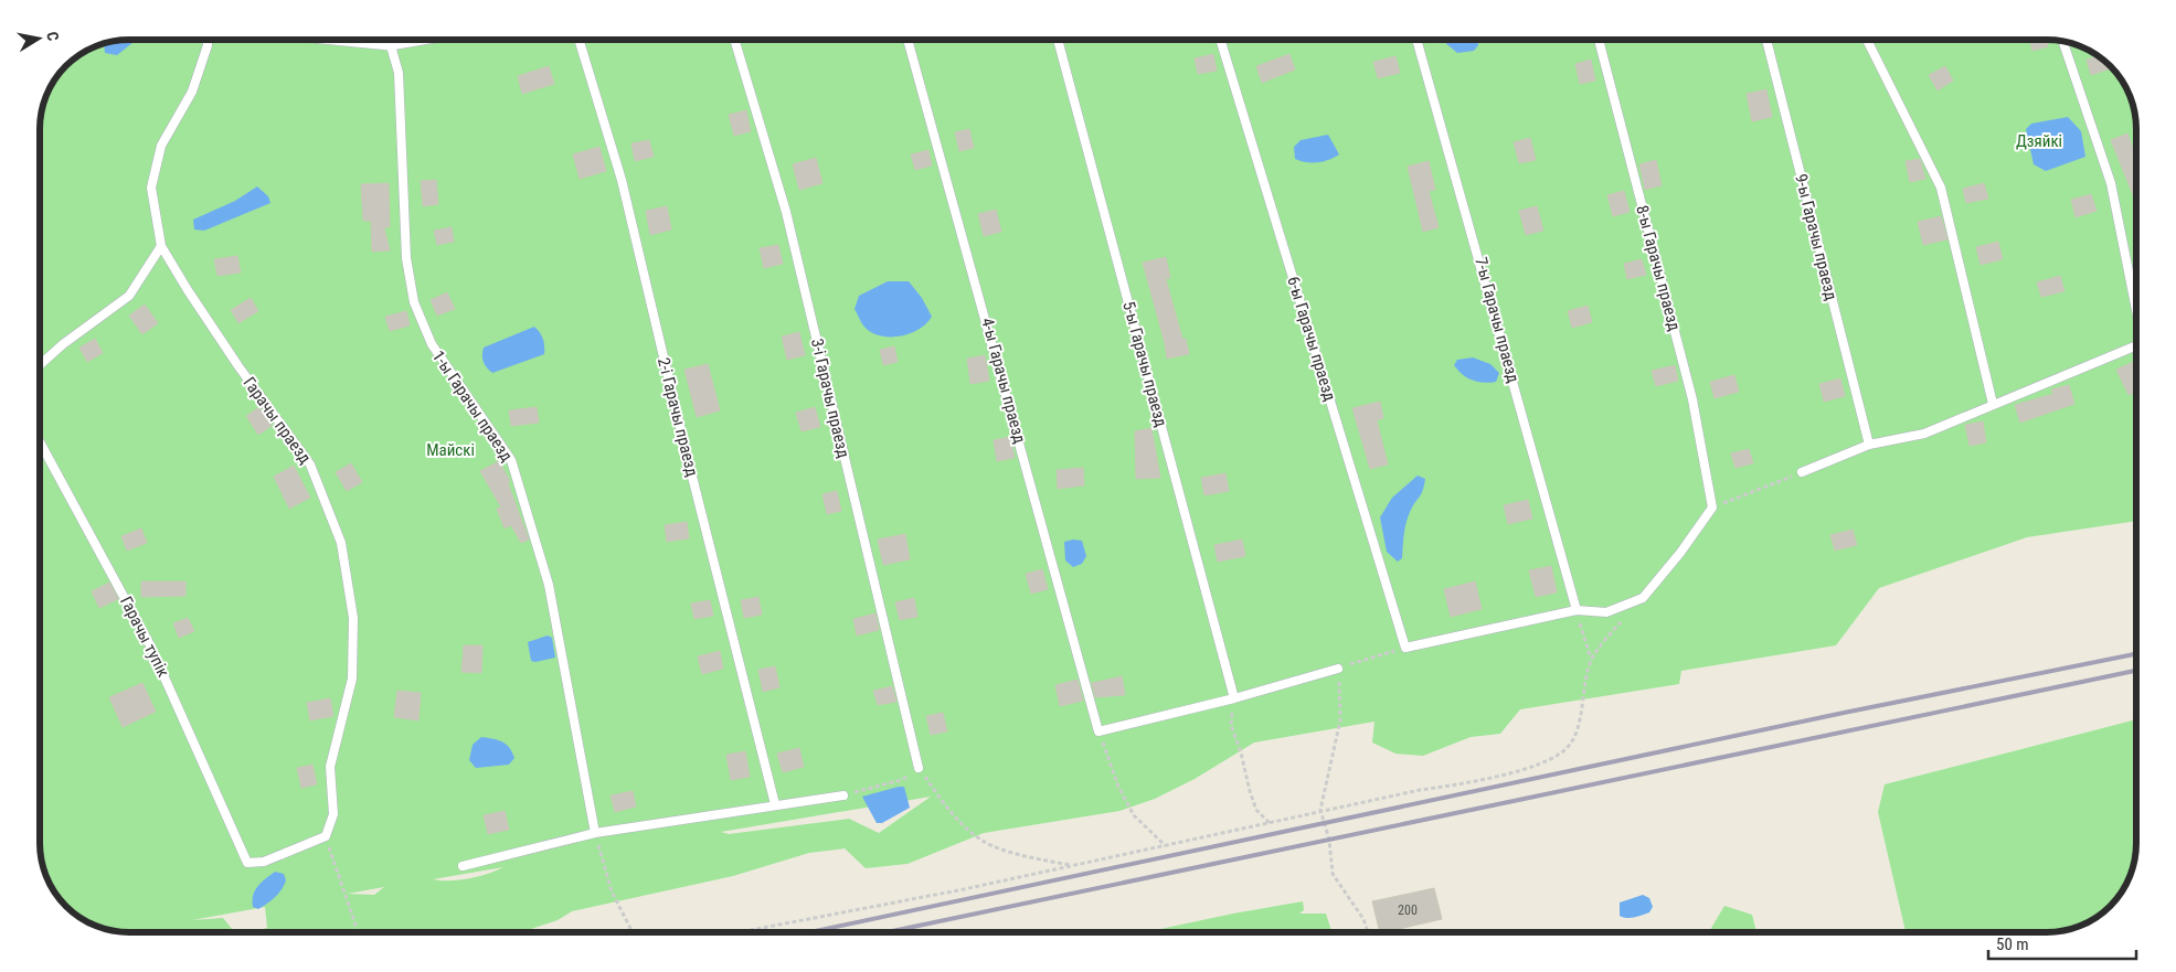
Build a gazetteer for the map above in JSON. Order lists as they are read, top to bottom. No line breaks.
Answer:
{"streets":{"lane":["9-ы Гарачы праезд","8-ы Гарачы праезд","7-ы Гарачы праезд","6-ы Гарачы праезд","5-ы Гарачы праезд","4-ы Гарачы праезд","3-і Гарачы праезд","1-ы Гарачы праезд","2-і Гарачы праезд","Гарачы праезд","Гарачы тупік"]},"crossings":[["Гарачы праезд","Гарачы тупік"]],"parks":["Дзяйкі","Майскі"],"house_numbers":["200"],"scale_bar":"50 m","north":"right"}
